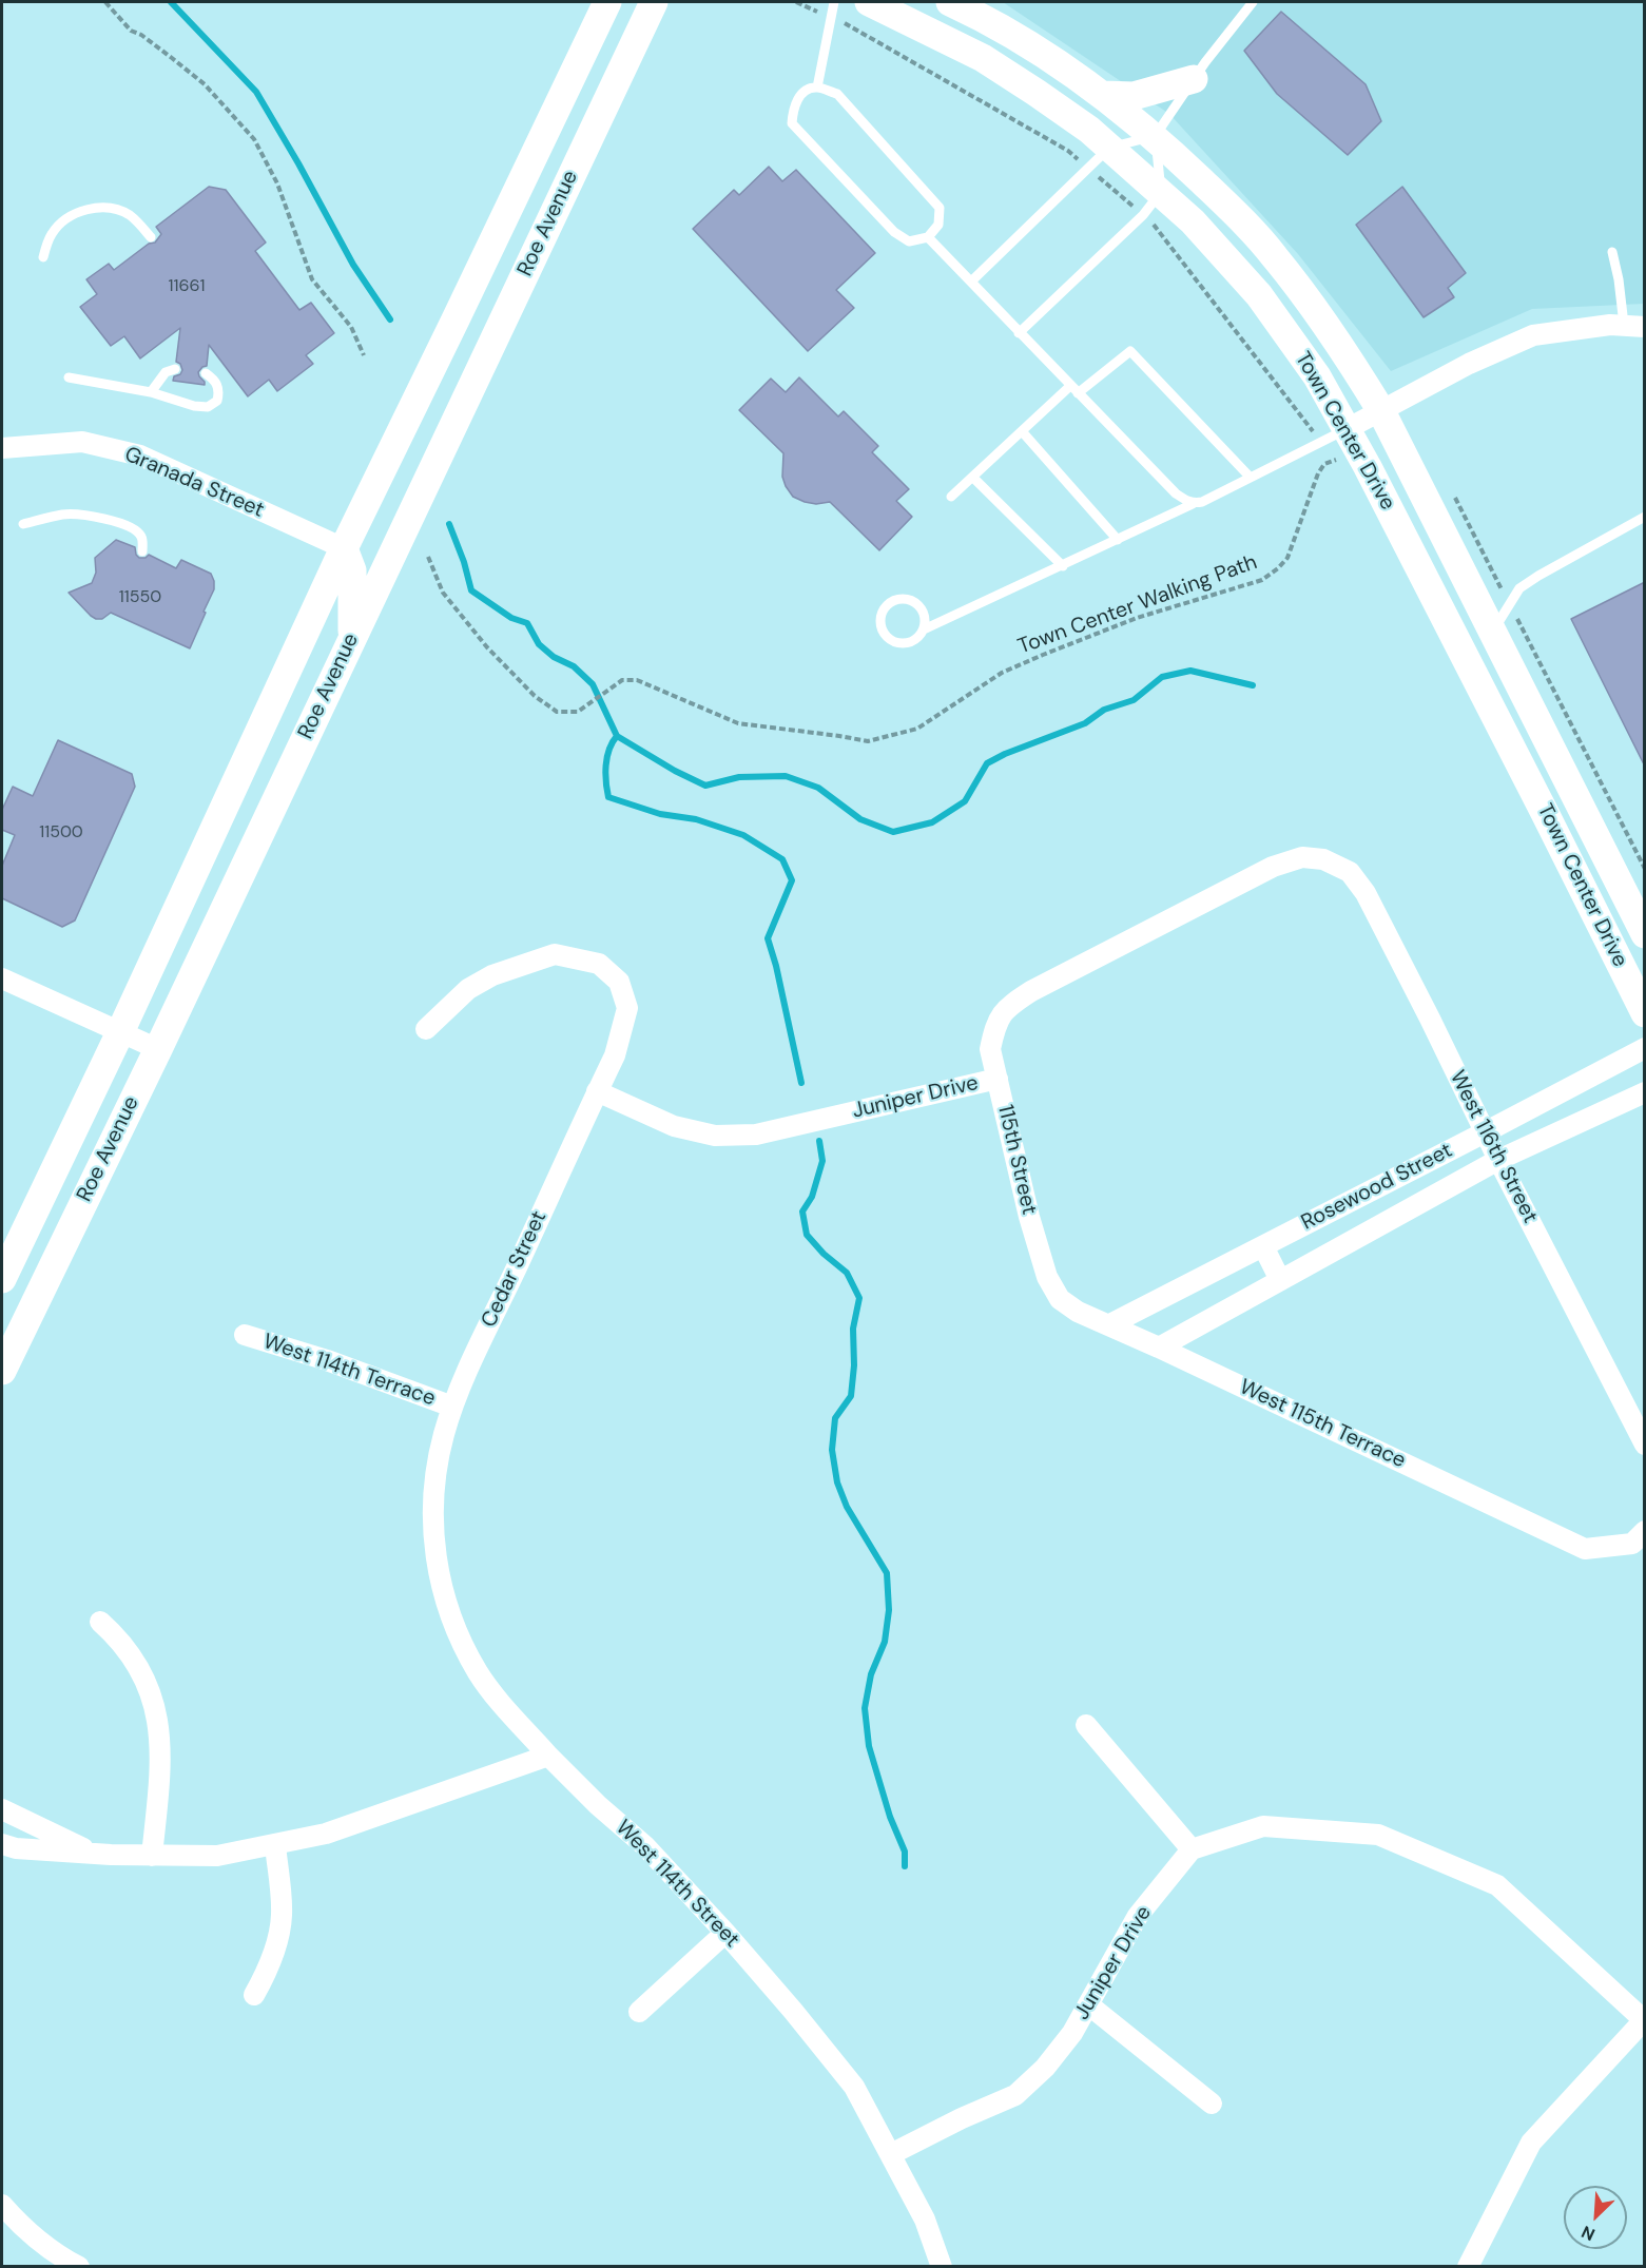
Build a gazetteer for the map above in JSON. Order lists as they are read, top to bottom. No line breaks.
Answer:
{"streets":{"main road":["Roe Avenue","Town Center Drive"],"street":["Granada Street","Juniper Drive","West 116th Street","115th Street","Rosewood Street","Cedar Street","West 114th Terrace","West 115th Terrace","West 114th Street"],"path":["Town Center Walking Path"]},"crossings":[["Roe Avenue","Granada Street"],["Town Center Drive","Town Center Walking Path"],["Juniper Drive","West 116th Street"],["Juniper Drive","115th Street"],["Juniper Drive","Cedar Street"],["Juniper Drive","West 114th Street"],["West 116th Street","Rosewood Street"],["115th Street","West 115th Terrace"],["Rosewood Street","West 115th Terrace"],["Cedar Street","West 114th Terrace"],["Cedar Street","West 114th Street"]],"house_numbers":["11661","11550","11500"],"north":"bottom left"}
